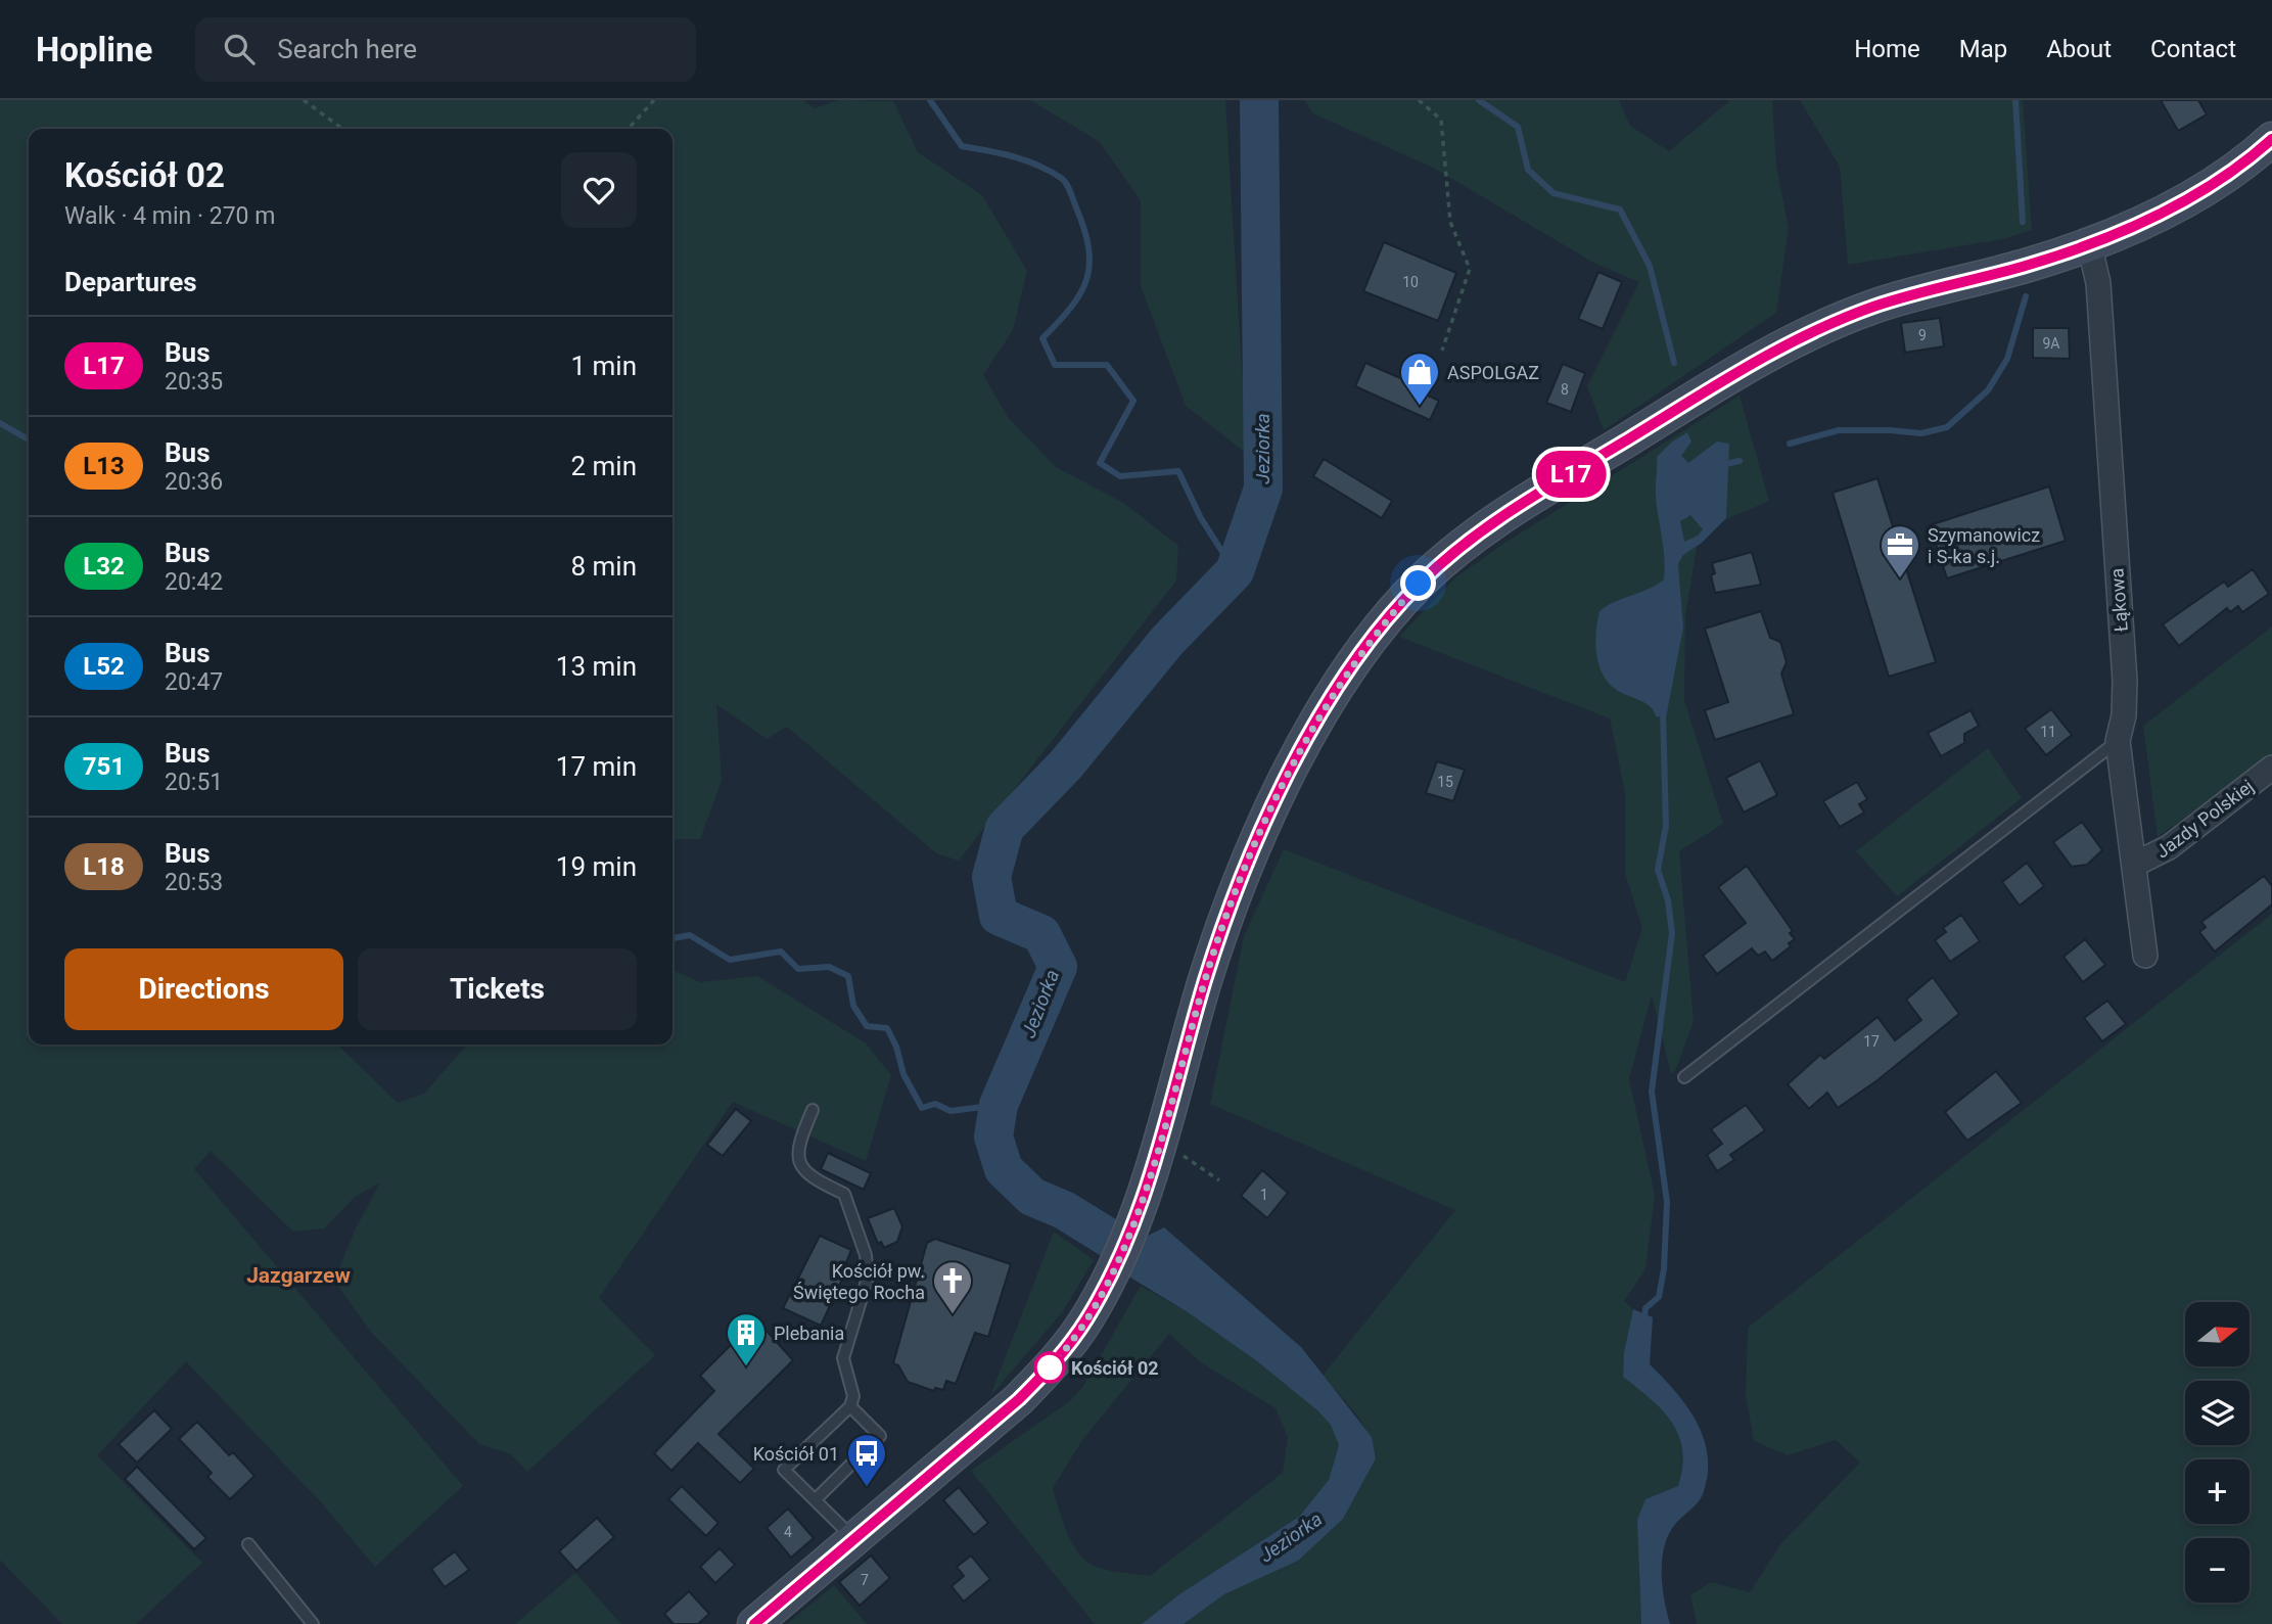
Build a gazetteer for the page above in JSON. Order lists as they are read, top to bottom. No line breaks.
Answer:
{"streets":{"street":["Łąkowa","Jazdy Polskiej"]},"crossings":[["Łąkowa","Jazdy Polskiej"]],"districts":["Jazgarzew"],"water":["Jeziorka"],"places":{"shop":["ASPOLGAZ"],"office":["Szymanowicz i S-ka s.j."],"church":["Kościół pw. Świętego Rocha"],"other":["Kościół 02"],"building":["Plebania"],"bus stop":["Kościół 01"]},"lines":["bus line L17"],"house_numbers":["10","9","9A","8","11","15","17","1","4","7"],"north":"right","page":{"header":"Hopline","search":"Search here","nav":["Home","Map","About","Contact"],"on_map":"L17","heading":[["Kościół 02","Walk · 4 min · 270 m"],"Departures"],"list":[{"mark":"L17","name":"Bus","note":"20:35","value":"1 min"},{"mark":"L13","name":"Bus","note":"20:36","value":"2 min"},{"mark":"L32","name":"Bus","note":"20:42","value":"8 min"},{"mark":"L52","name":"Bus","note":"20:47","value":"13 min"},{"mark":"751","name":"Bus","note":"20:51","value":"17 min"},{"mark":"L18","name":"Bus","note":"20:53","value":"19 min"}],"buttons":["Directions","Tickets"],"map_buttons":["+","−"]}}
